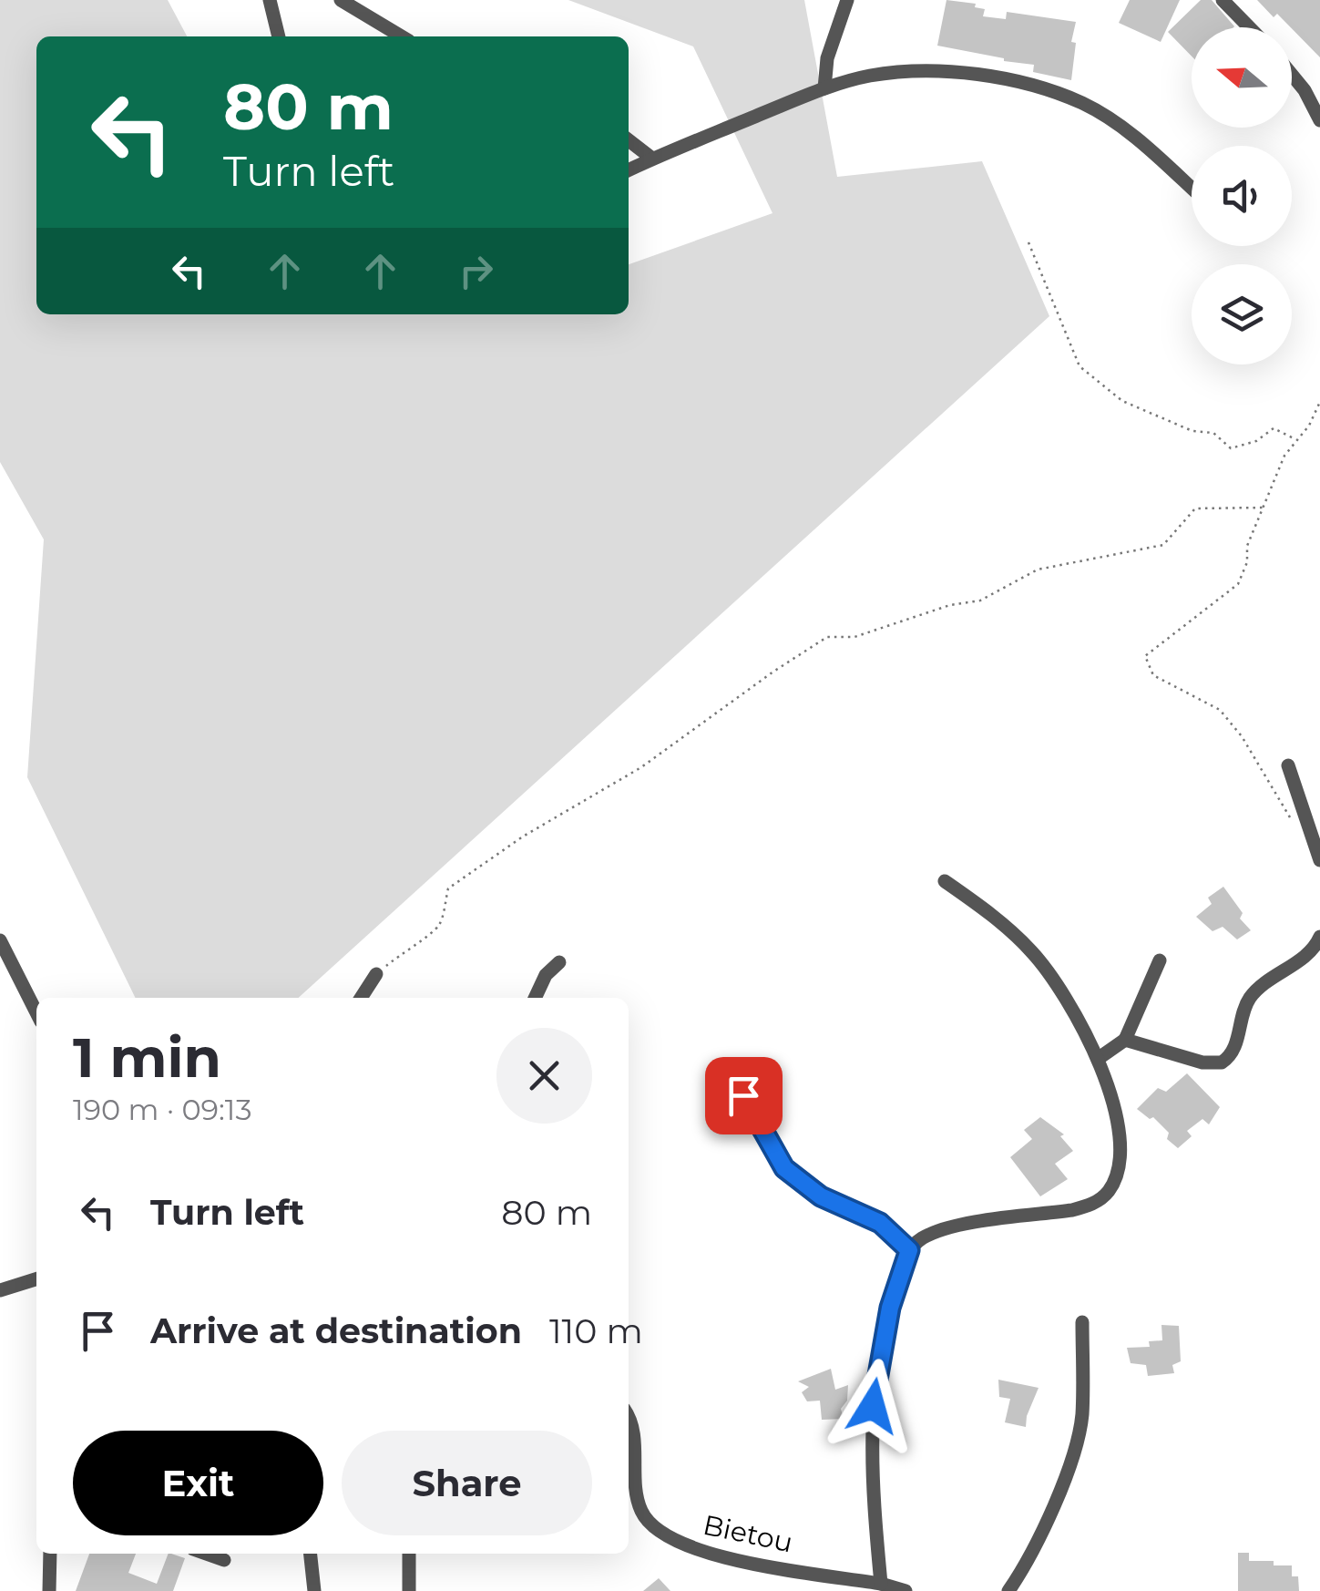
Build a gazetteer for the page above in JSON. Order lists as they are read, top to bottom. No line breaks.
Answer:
{"streets":{"street":["Bietou"]},"north":"left","page":{"turn":["80 m","Turn left"],"heading":["1 min","190 m · 09:13"],"list":[{"name":"Turn left","value":"80 m"},{"name":"Arrive at destination","value":"110 m"}],"buttons":["Exit","Share"]}}
